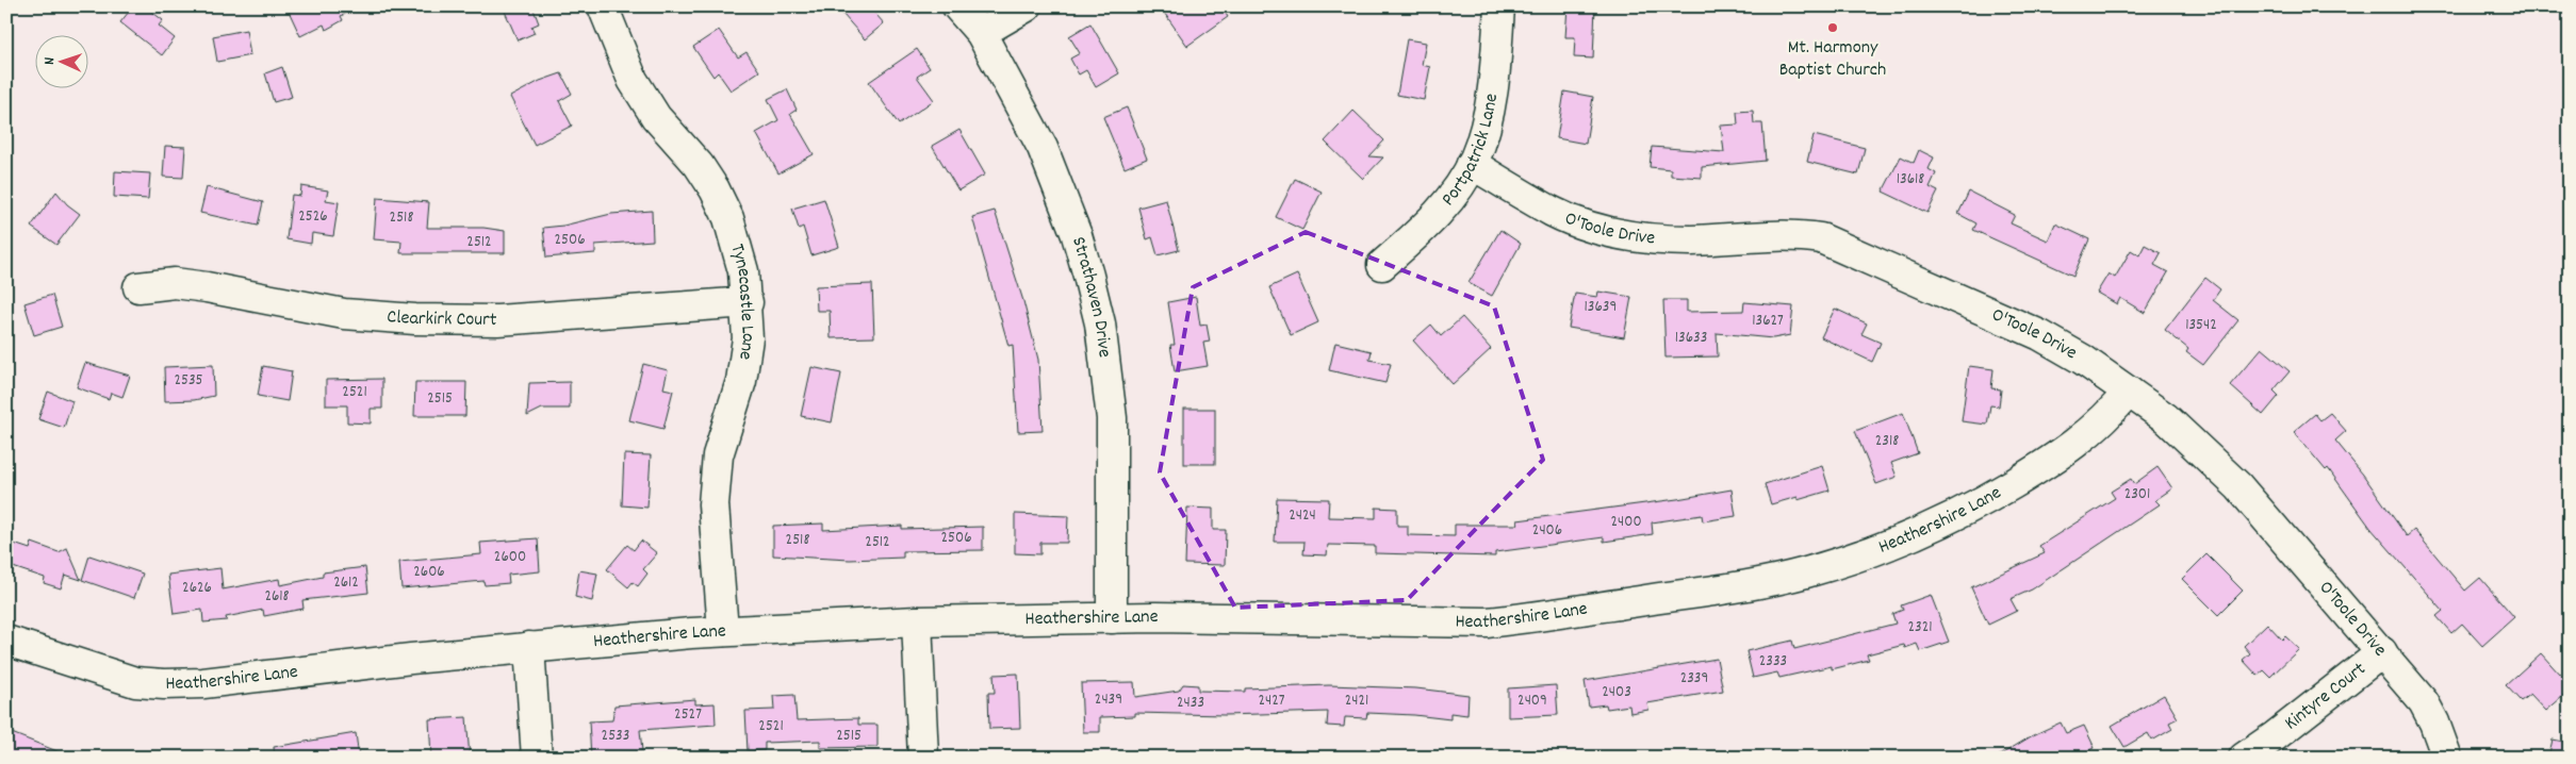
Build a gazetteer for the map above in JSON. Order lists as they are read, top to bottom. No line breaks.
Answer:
{"streets":{"street":["Portpatrick Lane","O'Toole Drive","Strathaven Drive","Tynecastle Lane","Clearkirk Court","Heathershire Lane","Kintyre Court"]},"crossings":[["Portpatrick Lane","O'Toole Drive"],["O'Toole Drive","Heathershire Lane"],["O'Toole Drive","Kintyre Court"],["Strathaven Drive","Heathershire Lane"],["Tynecastle Lane","Clearkirk Court"],["Tynecastle Lane","Heathershire Lane"]],"places":["Mt. Harmony Baptist Church"],"house_numbers":["13618","2526","2518","2506","2512","13639","13627","13542","13633","2535","2521","2515","2318","2301","2424","2400","2406","2506","2518","2512","2600","2606","2612","2626","2618","2321","2333","2339","2403","2439","2427","2421","2409","2433","2527","2521","2533","2515"],"north":"left"}
